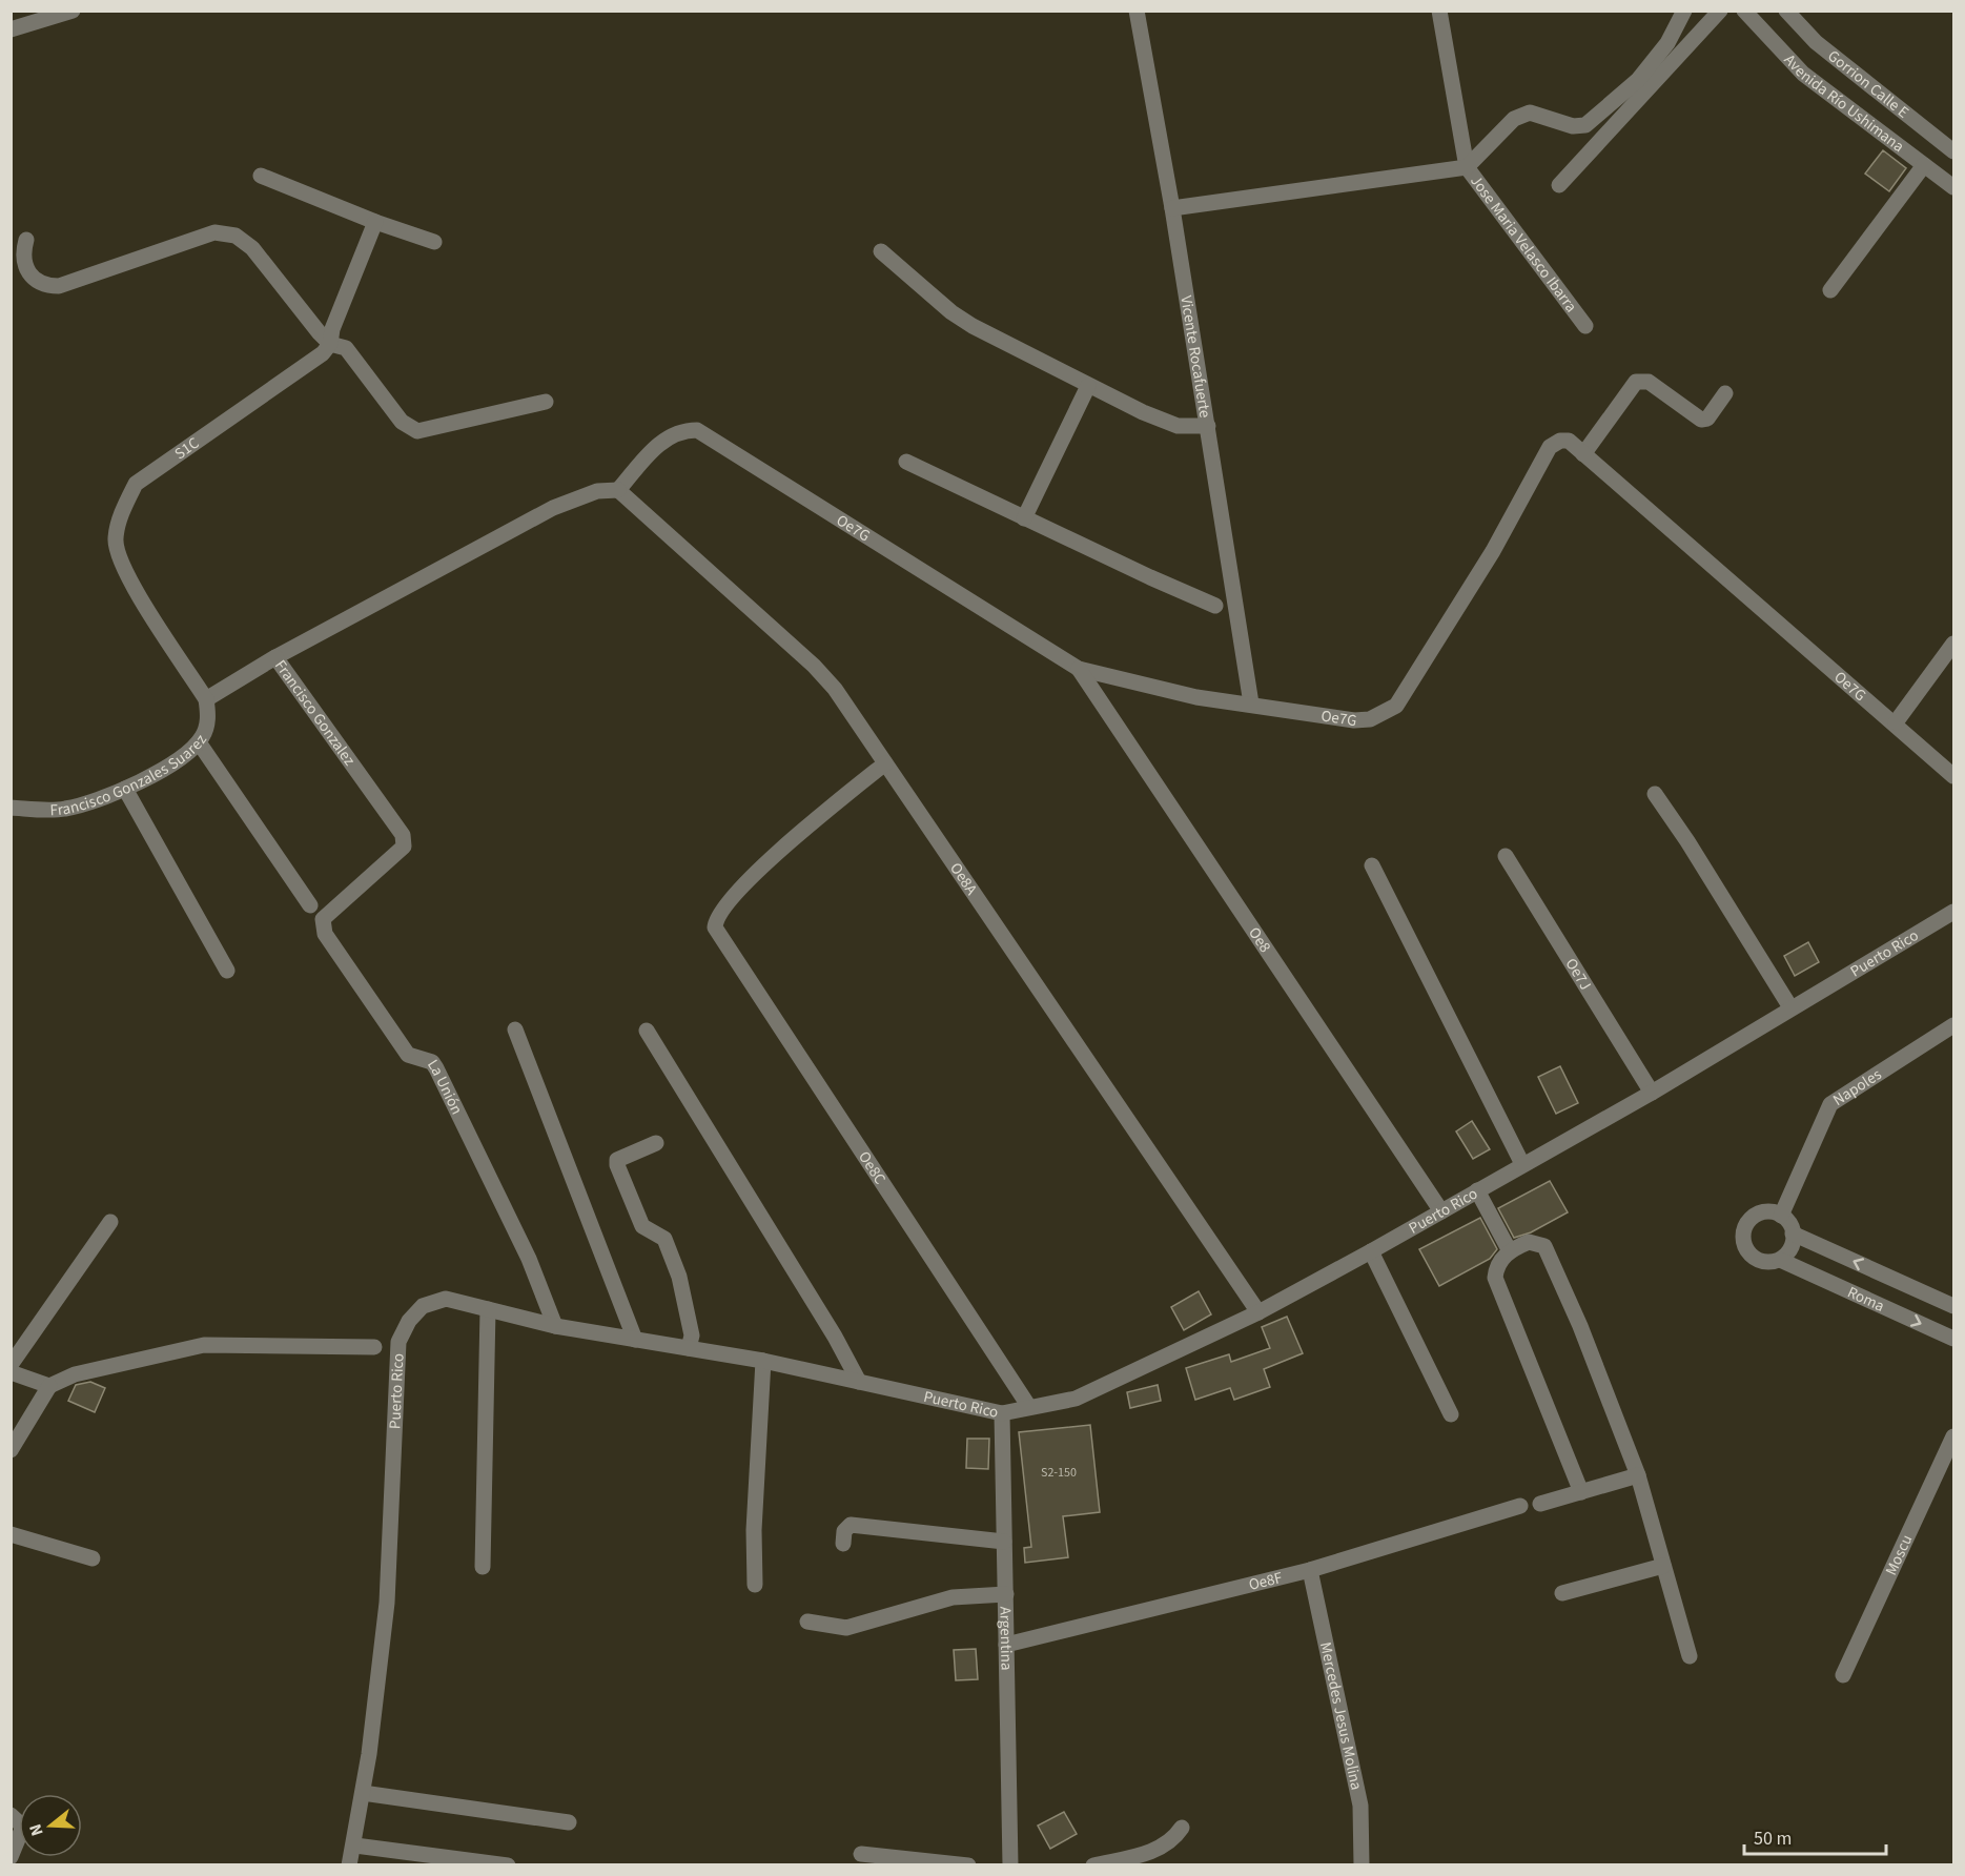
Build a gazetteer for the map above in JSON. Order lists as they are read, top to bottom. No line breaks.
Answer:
{"streets":{"street":["Gorrion Calle E","Avenida Río Ushimana","Jose Maria Velasco Ibarra","Vicente Rocafuerte","S1C","Oe7G","Francisco Gonzalez","Francisco Gonzales Suarez","Oe8A","Oe8","Puerto Rico","Oe7J","Napoles","La Unión","Oe8C","Roma","Moscu","Oe8F","Argentina","Mercedes Jesus Molina"]},"crossings":[["Vicente Rocafuerte","Oe7G"],["S1C","Francisco Gonzalez"],["S1C","Francisco Gonzales Suarez"],["Oe7G","Oe8A"],["Oe7G","Oe8"],["Francisco Gonzalez","Francisco Gonzales Suarez"],["Francisco Gonzalez","La Unión"],["Oe8A","Puerto Rico"],["Oe8A","Oe8C"],["Oe8","Puerto Rico"],["Puerto Rico","Oe7J"],["Puerto Rico","La Unión"],["Puerto Rico","Oe8C"],["Puerto Rico","Argentina"],["Napoles","Roma"],["Oe8F","Argentina"],["Oe8F","Mercedes Jesus Molina"]],"house_numbers":["S2-150"],"scale_bar":"50 m","north":"left"}
